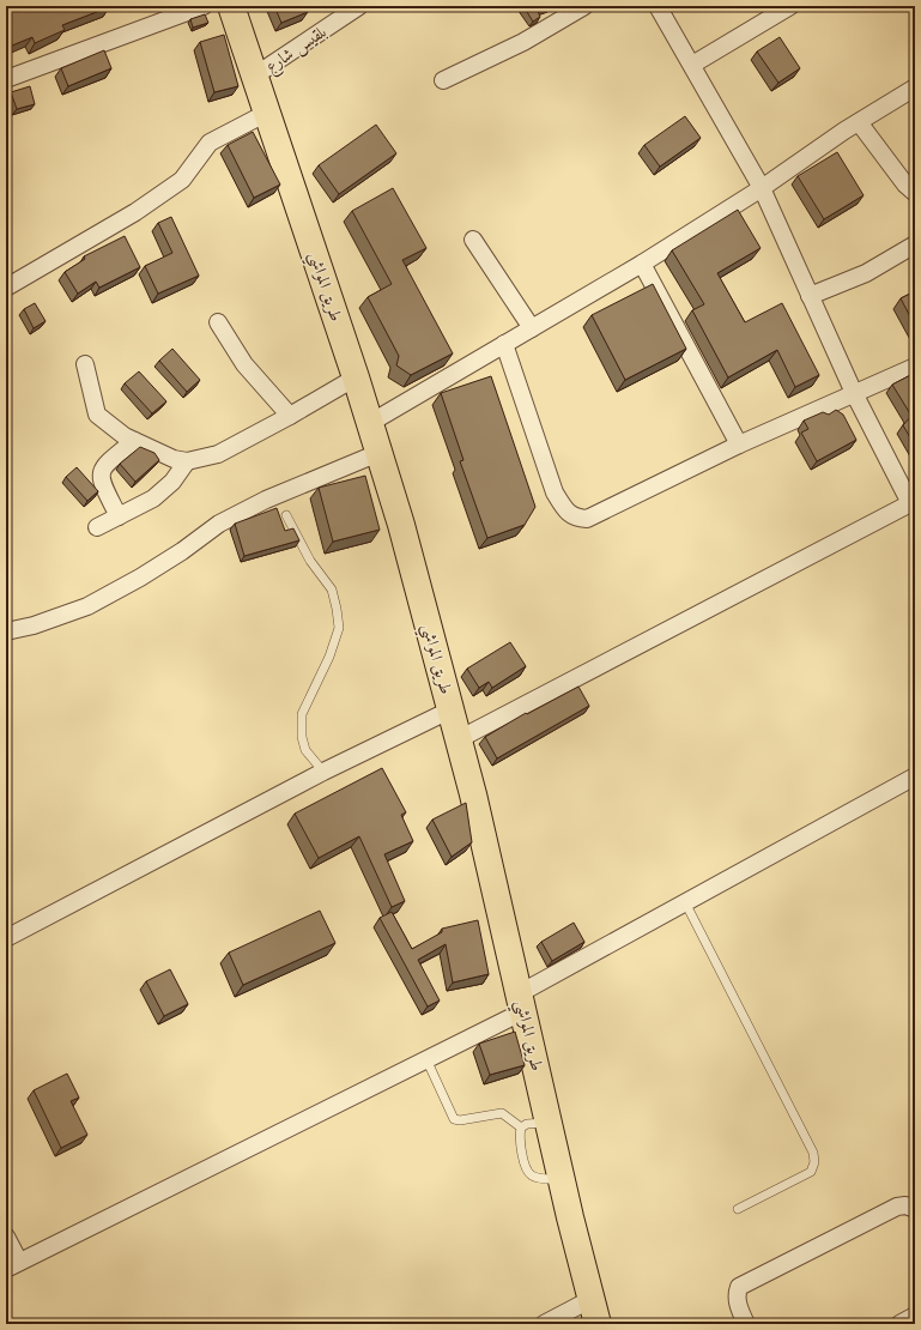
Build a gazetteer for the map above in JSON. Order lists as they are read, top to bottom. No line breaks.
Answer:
{"streets":{"main road":["طريق المواشي"],"street":["بلقيس شارع"]},"crossings":[["بلقيس شارع","طريق المواشي"]]}
